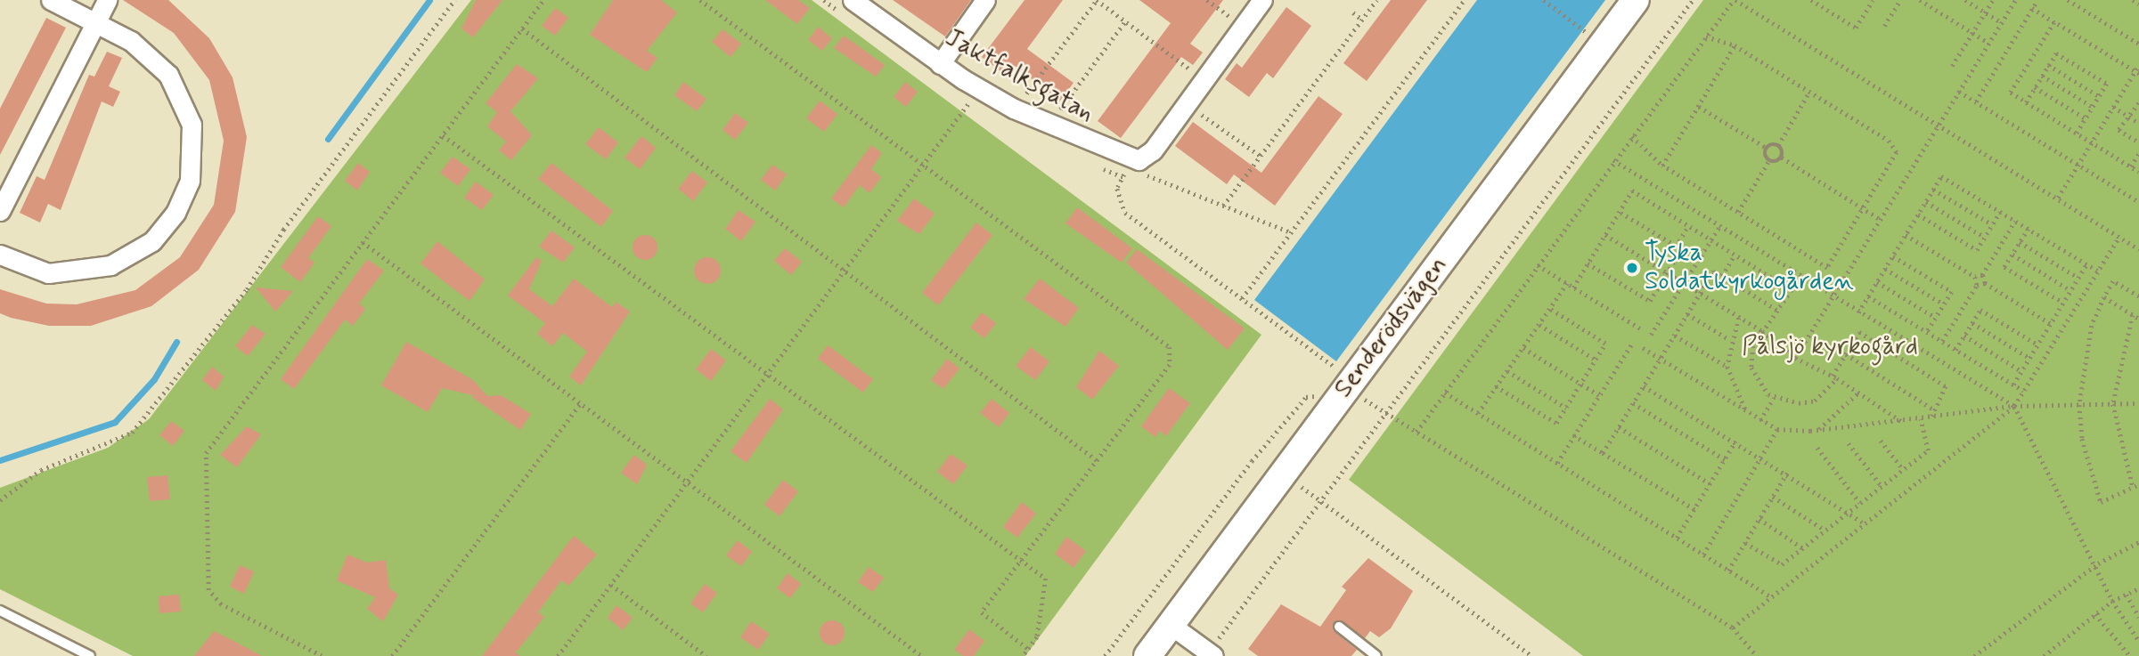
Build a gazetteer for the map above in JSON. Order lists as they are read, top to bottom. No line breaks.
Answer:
{"streets":{"street":["Jaktfalksgatan","Senderödsvägen"]},"parks":["Pålsjö kyrkogård"],"places":["Tyska Soldatkyrkogården"]}
